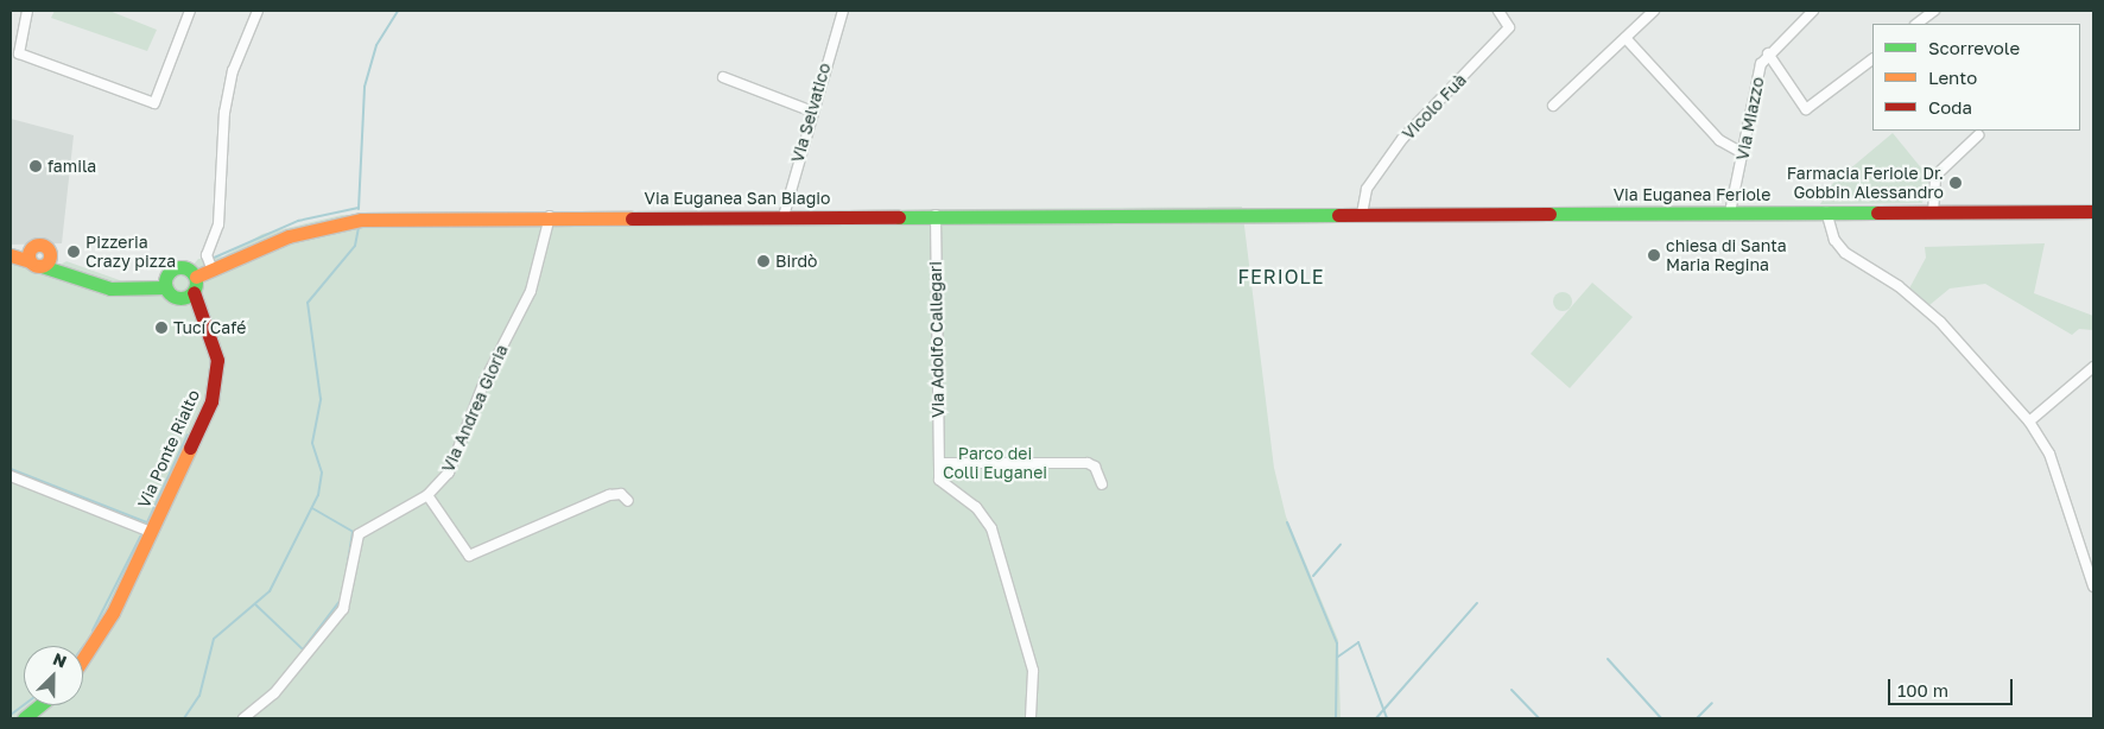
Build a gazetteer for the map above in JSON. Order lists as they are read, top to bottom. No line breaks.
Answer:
{"streets":{"main road":["Via Euganea Feriole","Via Euganea San Biagio","Via Ponte Rialto"],"street":["Vicolo Fuà","Via Selvatico","Via Miazzo","Via Adolfo Callegari","Via Andrea Gloria"]},"crossings":[["Vicolo Fuà","Via Euganea Feriole"],["Via Selvatico","Via Euganea San Biagio"],["Via Miazzo","Via Euganea Feriole"],["Via Euganea Feriole","Via Euganea San Biagio"],["Via Euganea San Biagio","Via Adolfo Callegari"],["Via Euganea San Biagio","Via Andrea Gloria"]],"districts":["FERIOLE"],"parks":["Parco dei Colli Euganei"],"places":["famila","Farmacia Feriole Dr. Gobbin Alessandro","Pizzeria Crazy pizza","chiesa di Santa Maria Regina","Birdò","Tucí Café"],"legend":["Scorrevole","Lento","Coda"],"scale_bar":"100 m","north":"top right"}
